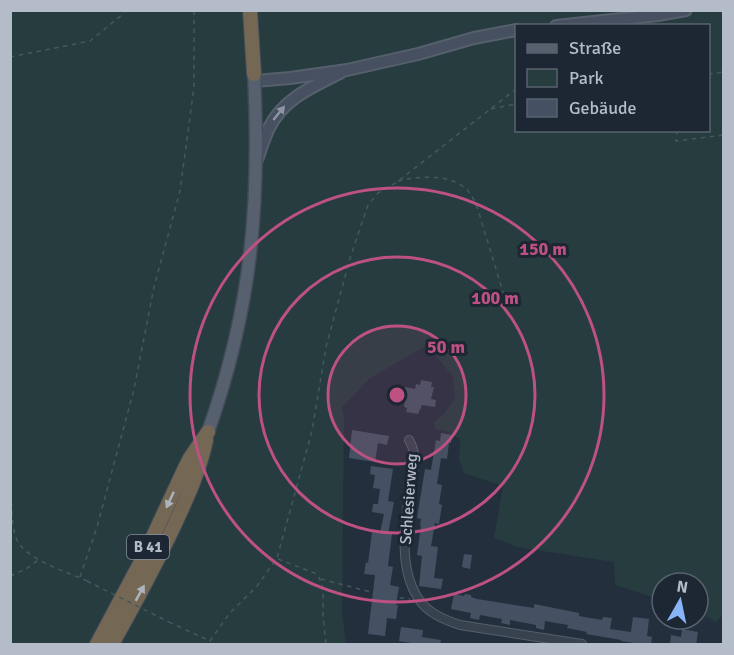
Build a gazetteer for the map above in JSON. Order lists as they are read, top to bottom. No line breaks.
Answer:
{"streets":{"highway":["B 41"],"street":["Schlesierweg"]},"legend":["Straße","Park","Gebäude"],"north":"top","rings":["150 m","100 m","50 m"]}
